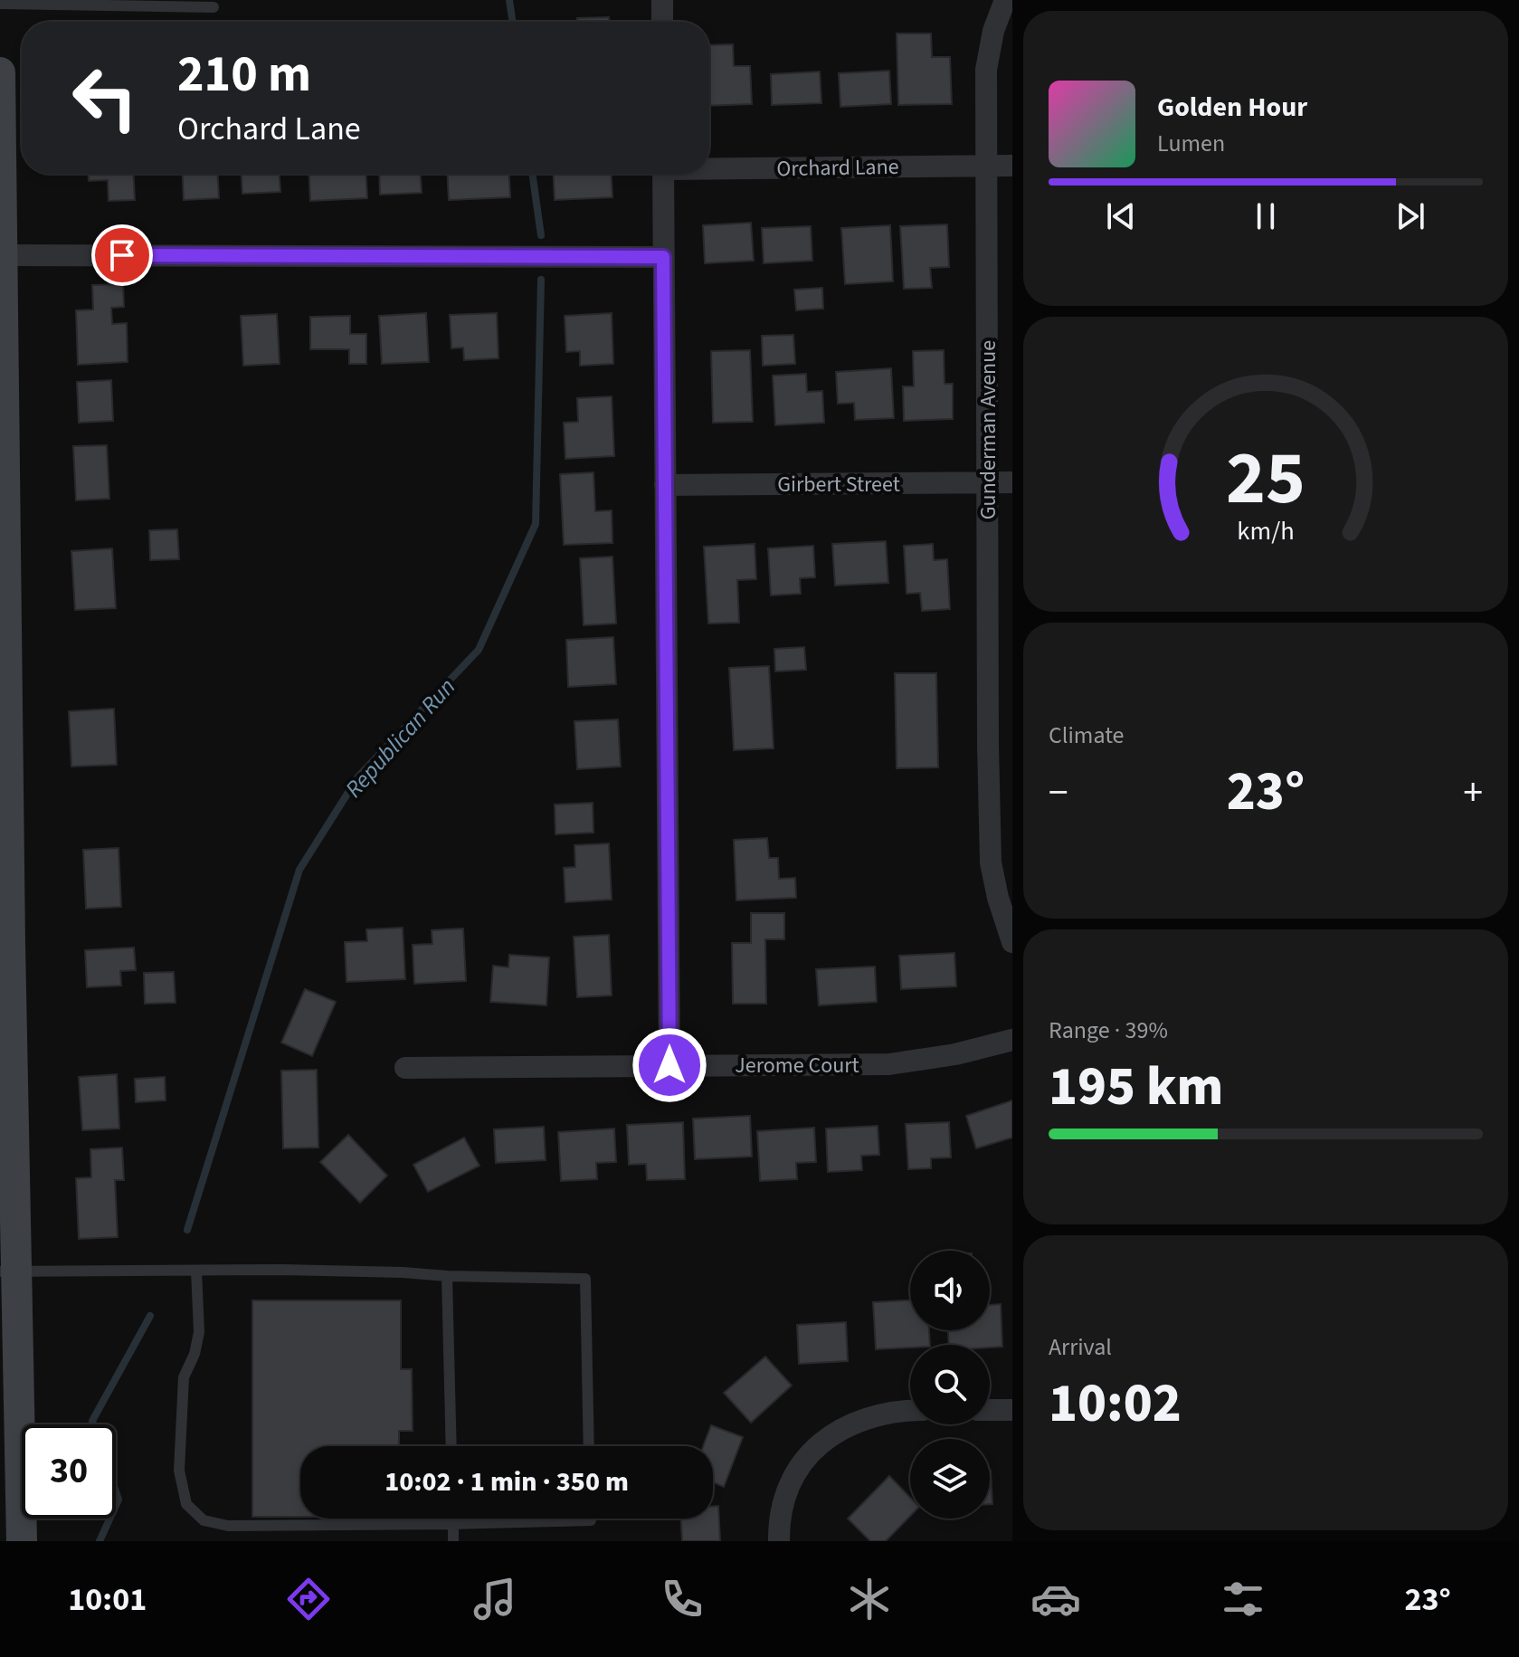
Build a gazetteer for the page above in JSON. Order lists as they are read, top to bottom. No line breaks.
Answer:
{"streets":{"street":["Orchard Lane","Gunderman Avenue","Girbert Street","Jerome Court"]},"crossings":[["Orchard Lane","Gunderman Avenue"],["Gunderman Avenue","Girbert Street"]],"water":["Republican Run"],"page":{"turn":["210 m","Orchard Lane"],"song":["Golden Hour","Lumen"],"tile":["Climate",["Range · 39%","195 km"],["Arrival","10:02"]],"heat":["−","23°","+"],"limit":"30","trip":"10:02 · 1 min · 350 m","tabs":["10:01","23°"],"gauge":["25","km/h"]}}
